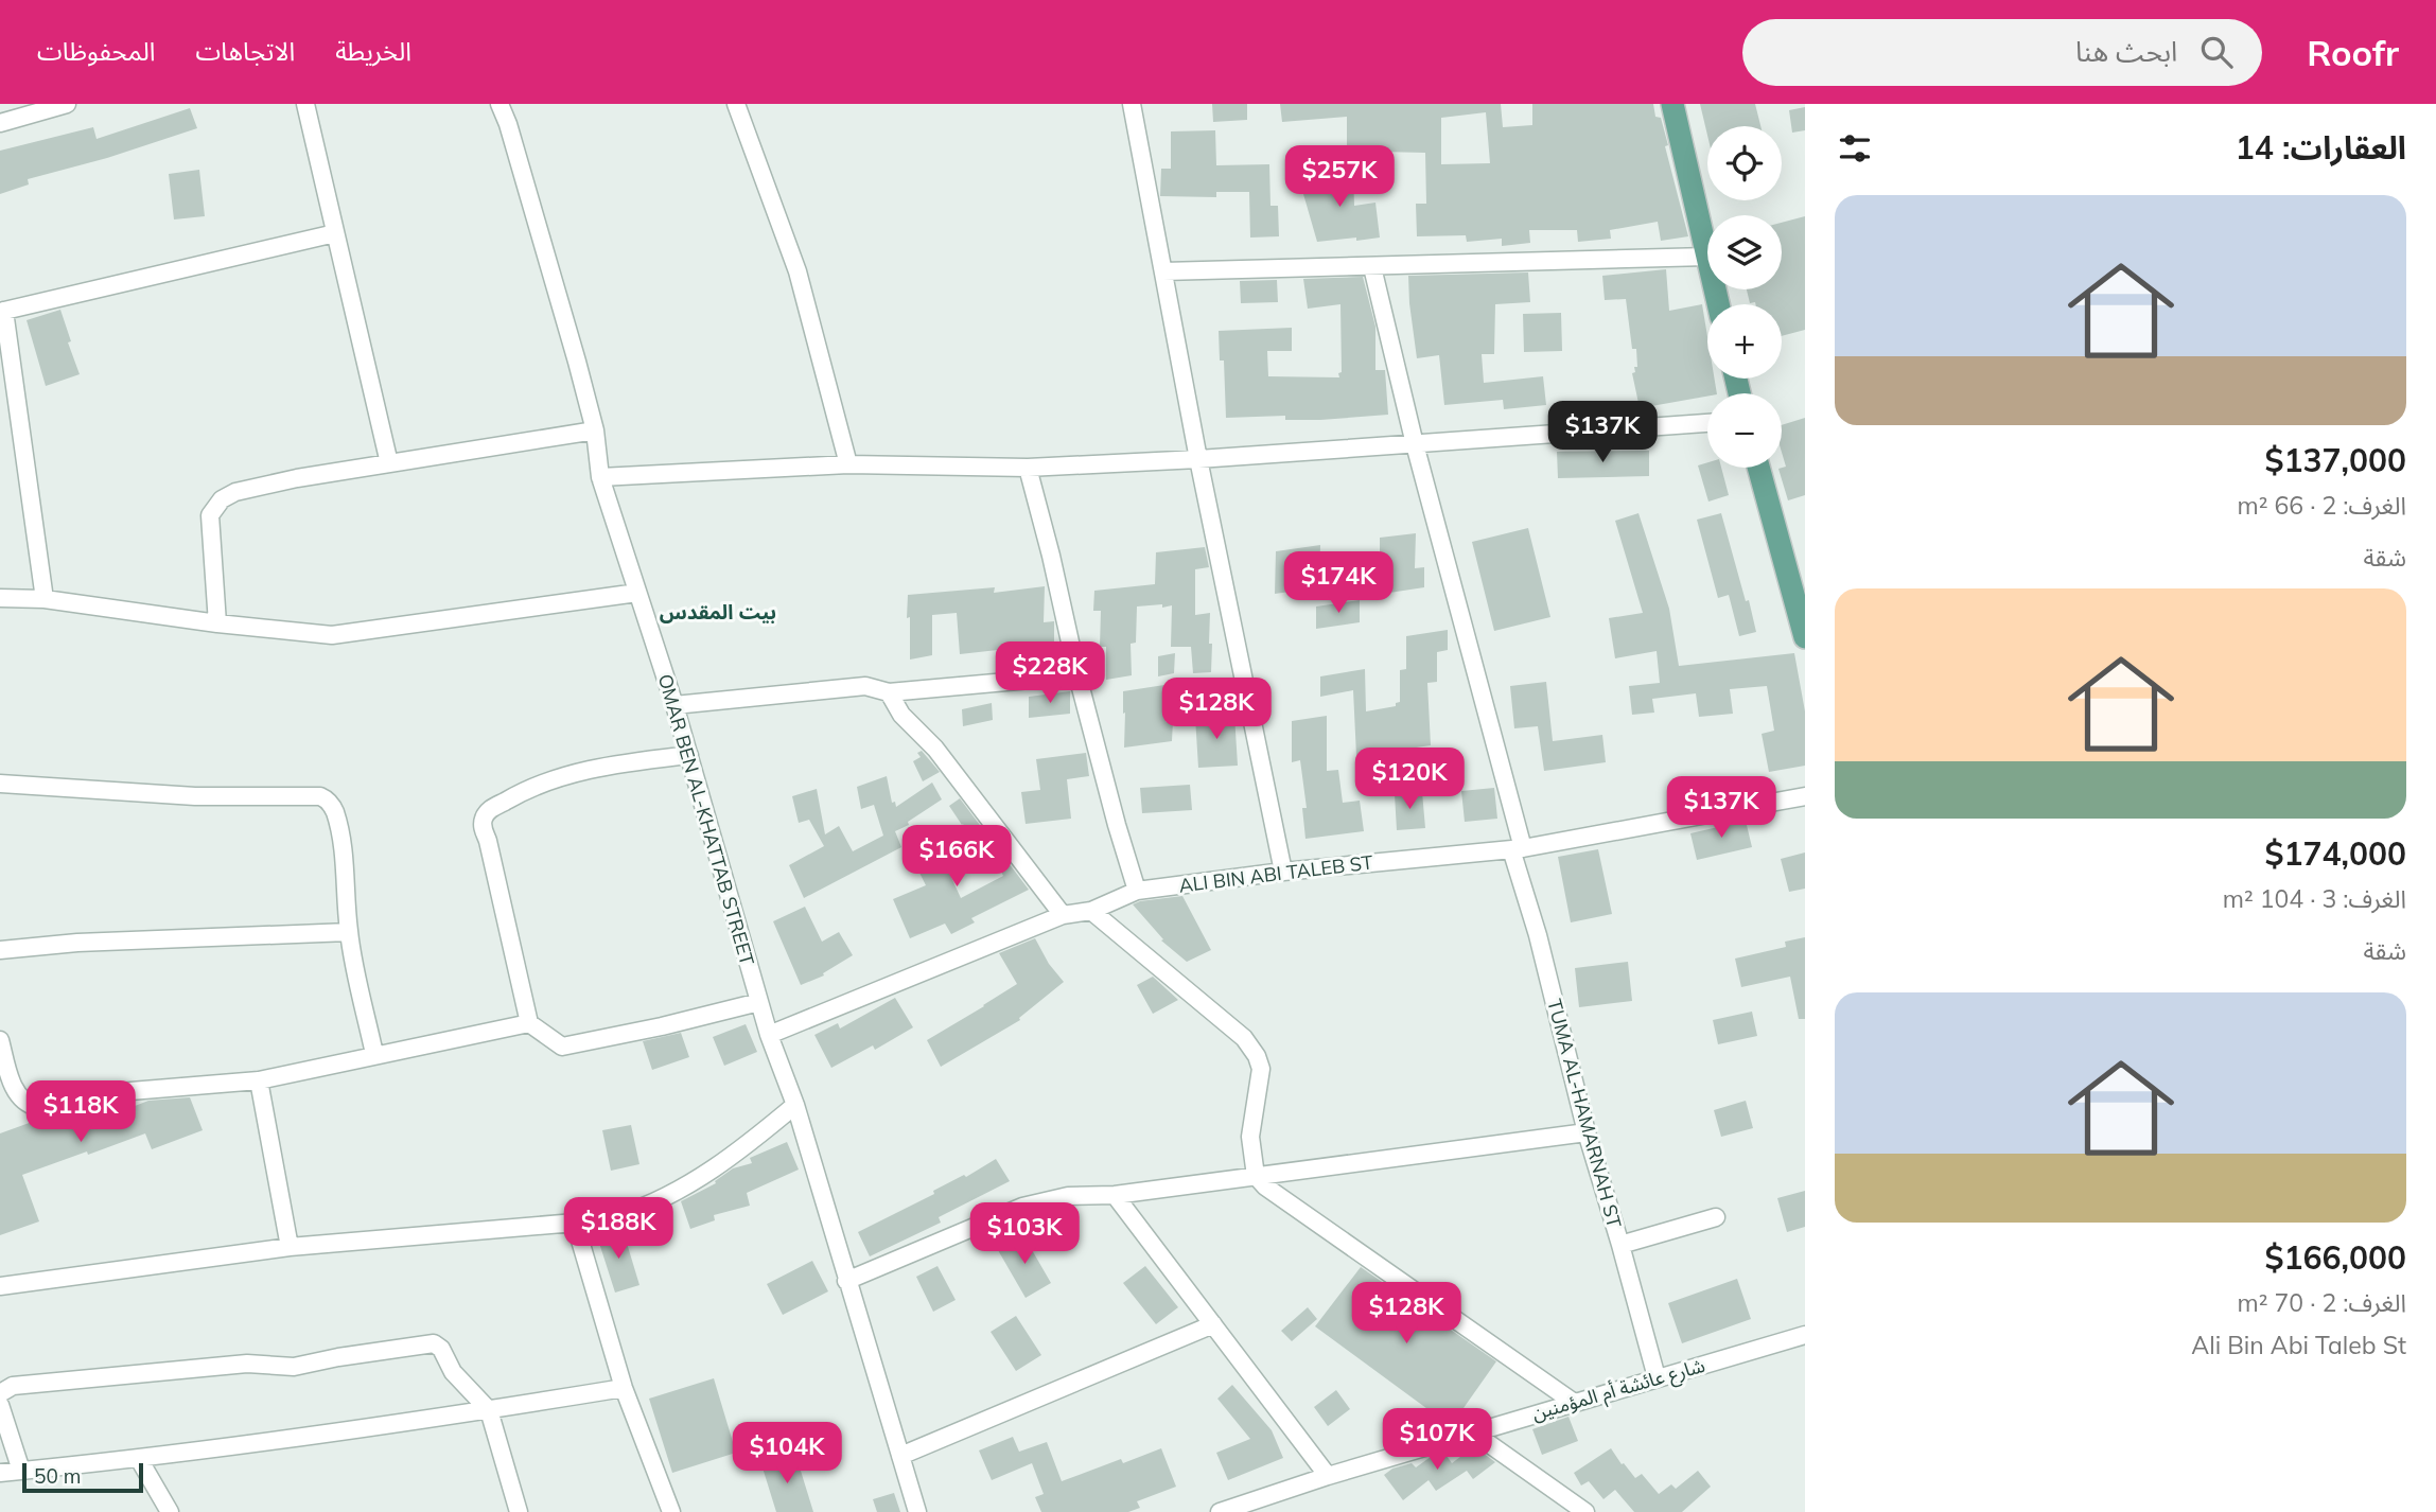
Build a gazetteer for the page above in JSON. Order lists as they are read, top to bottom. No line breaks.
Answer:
{"streets":{"street":["OMAR BEN AL-KHATTAB STREET","ALI BIN ABI TALEB ST","TUMA AL-HAMARNAH ST","شارع عائشة أم المؤمنين"]},"crossings":[["OMAR BEN AL-KHATTAB STREET","ALI BIN ABI TALEB ST"],["ALI BIN ABI TALEB ST","TUMA AL-HAMARNAH ST"],["TUMA AL-HAMARNAH ST","شارع عائشة أم المؤمنين"]],"districts":["بيت المقدس"],"scale_bar":"50 m","page":{"header":"Roofr","search":"ابحث هنا","nav":["الخريطة","الاتجاهات","المحفوظات"],"heading":"العقارات: 14","map_buttons":["+","−"],"price":["$257K","$137K","$174K","$228K","$128K","$120K","$137K","$166K","$118K","$188K","$103K","$128K","$107K","$104K"],"list":[{"name":"$137,000","note":"الغرف: 2 · 66 m² · شقة"},{"name":"$174,000","note":"الغرف: 3 · 104 m² · شقة"},{"name":"$166,000","note":"الغرف: 2 · 70 m² · Ali Bin Abi Taleb St"}],"scale":"50 m"}}
